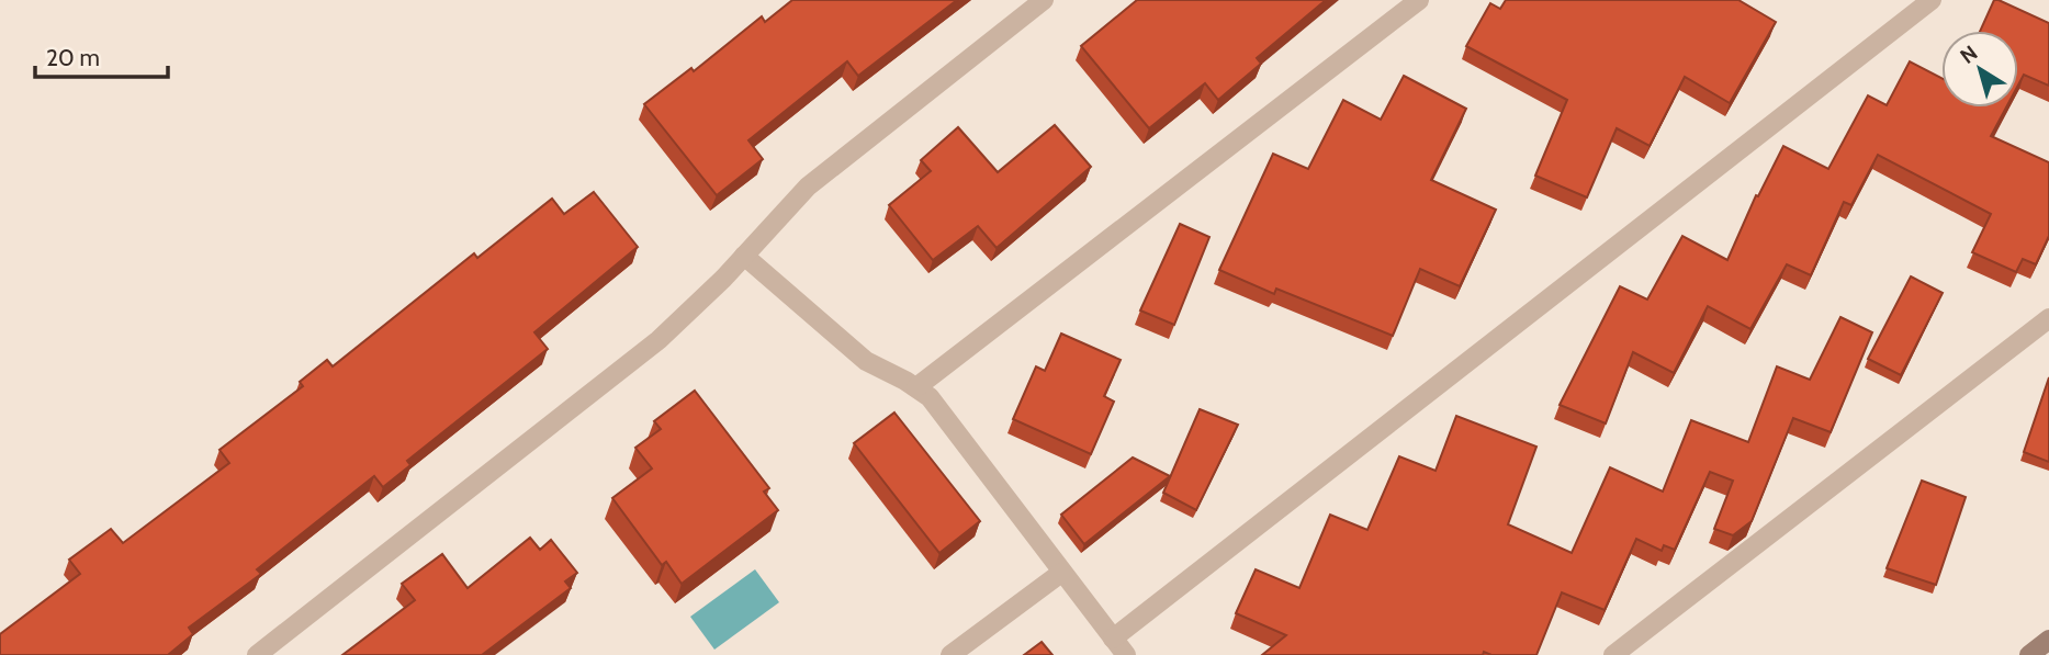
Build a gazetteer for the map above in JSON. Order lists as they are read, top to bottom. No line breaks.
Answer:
{"scale_bar":"20 m","north":"top left"}
